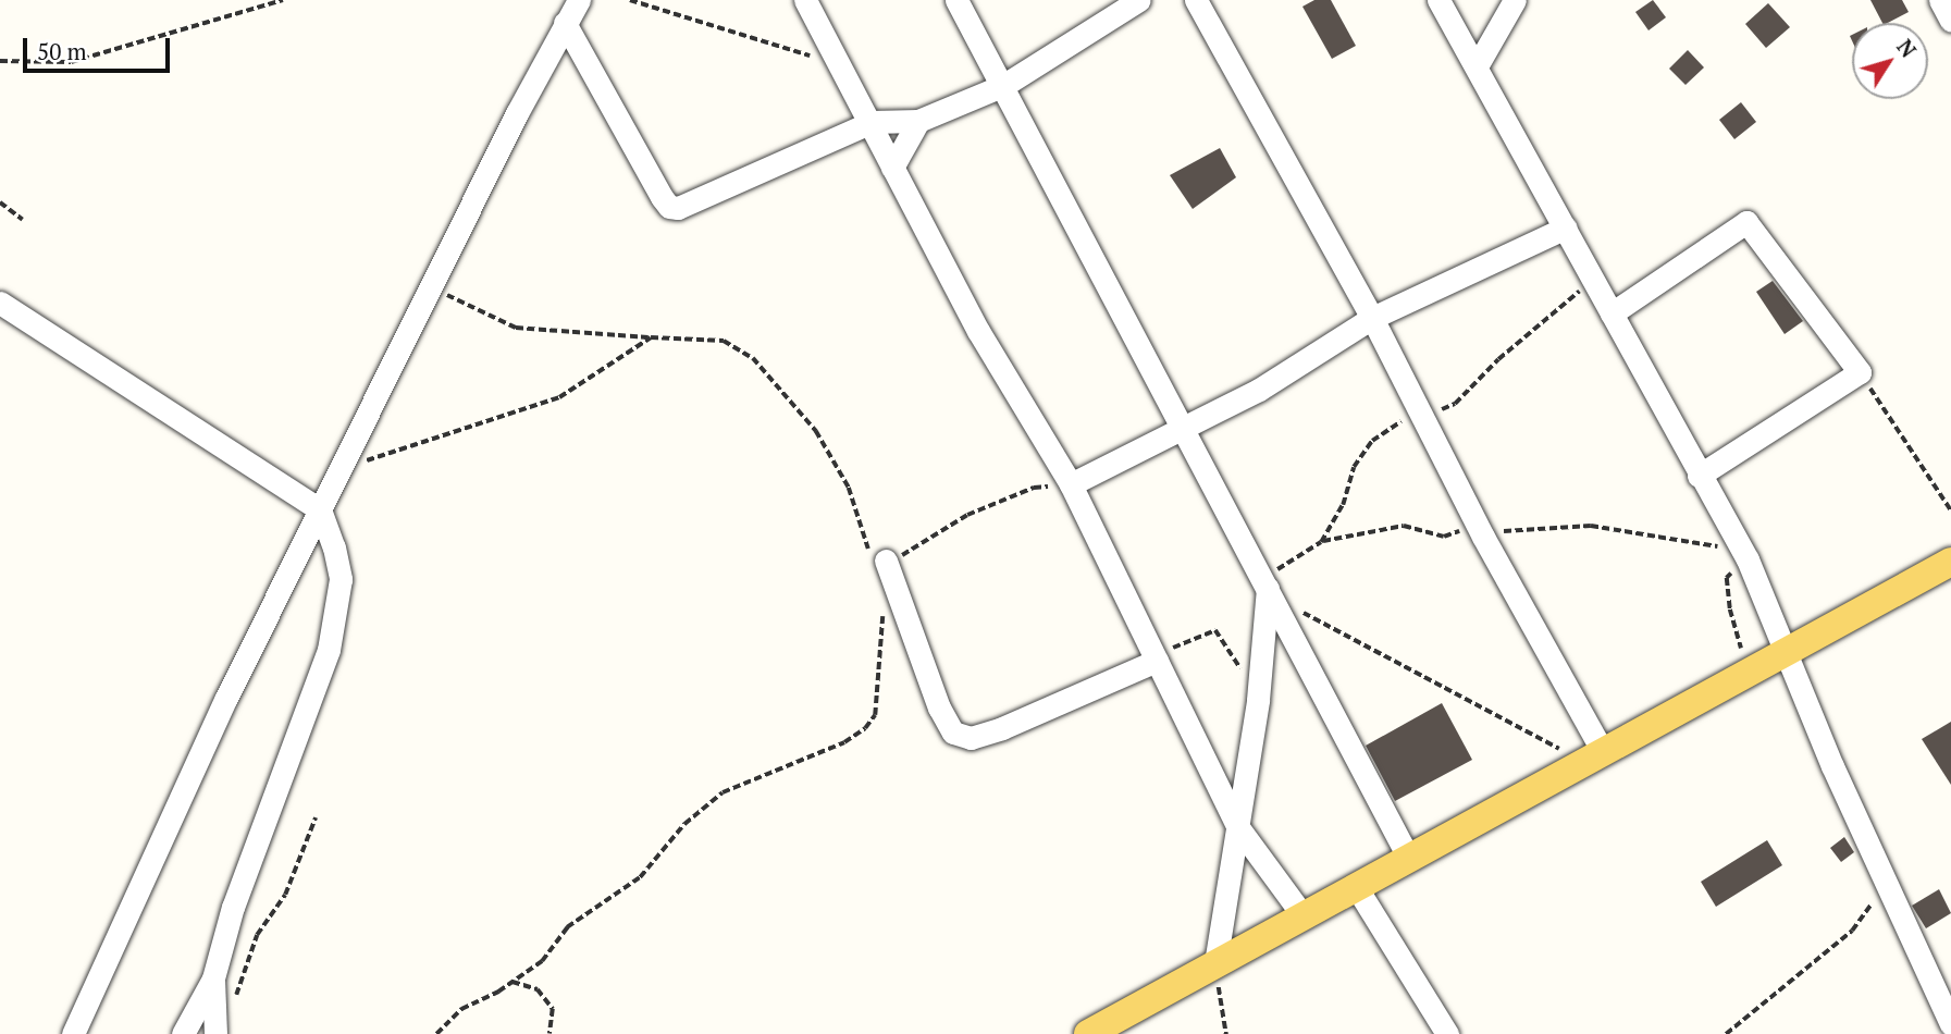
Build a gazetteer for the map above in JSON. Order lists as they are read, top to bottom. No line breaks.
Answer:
{"scale_bar":"50 m","north":"top right"}
